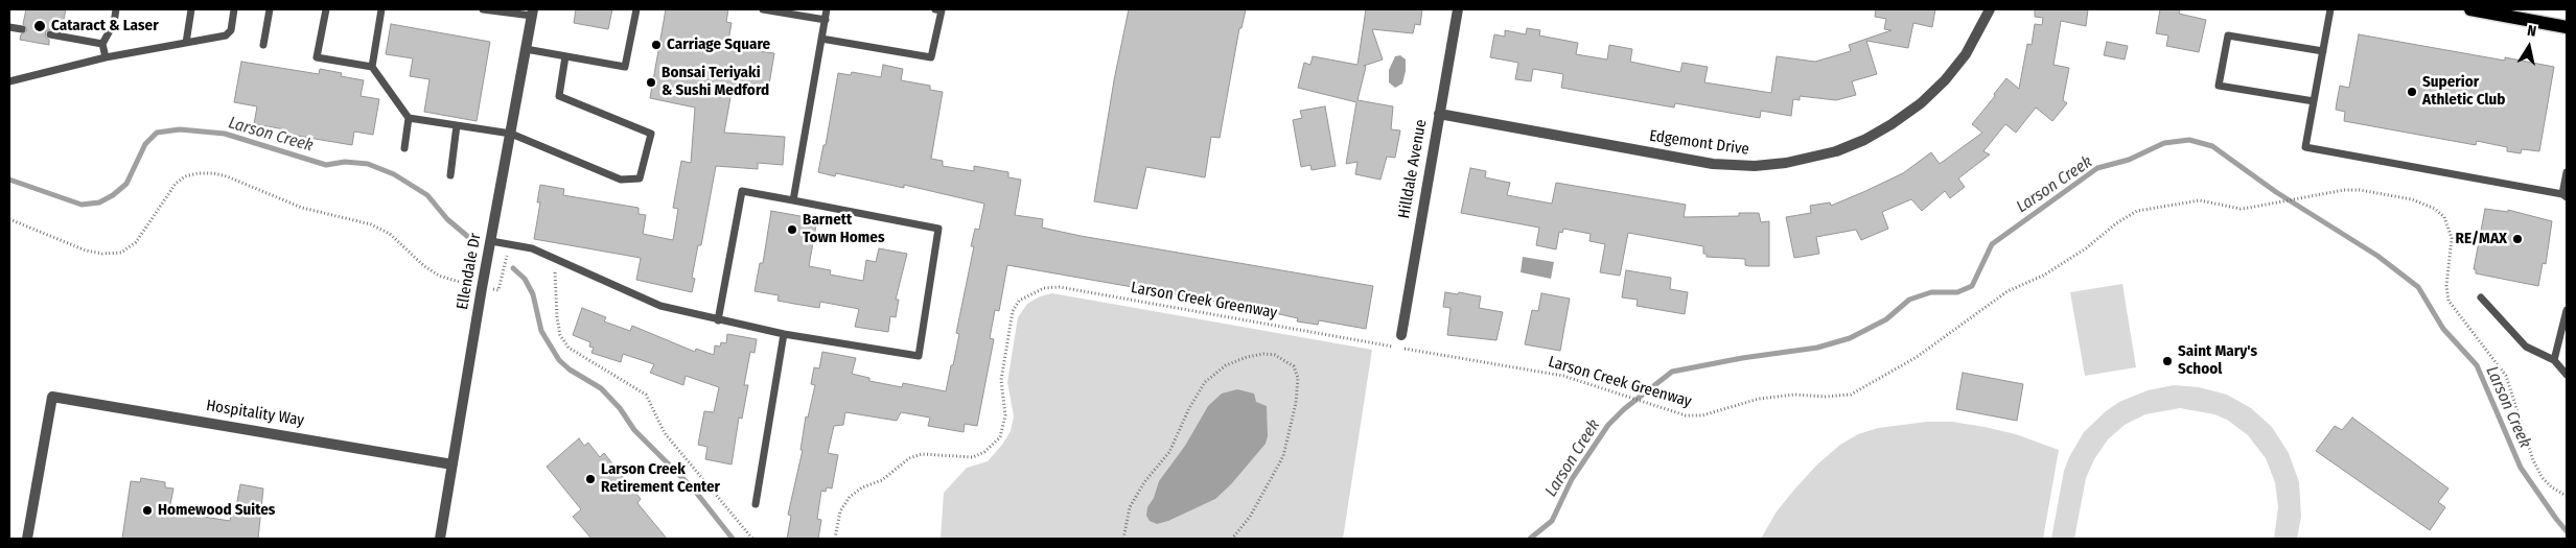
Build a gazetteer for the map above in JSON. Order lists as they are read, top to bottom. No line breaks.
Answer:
{"streets":{"street":["Edgemont Drive","Hilldale Avenue","Ellendale Dr","Hospitality Way"],"path":["Larson Creek Greenway"]},"crossings":[["Edgemont Drive","Hilldale Avenue"],["Ellendale Dr","Hospitality Way"]],"water":["Larson Creek"],"places":["Cataract & Laser","Carriage Square","Bonsai Teriyaki & Sushi Medford","Superior Athletic Club","Barnett Town Homes","RE/MAX","Saint Mary's School","Larson Creek Retirement Center","Homewood Suites"],"north":"top"}
